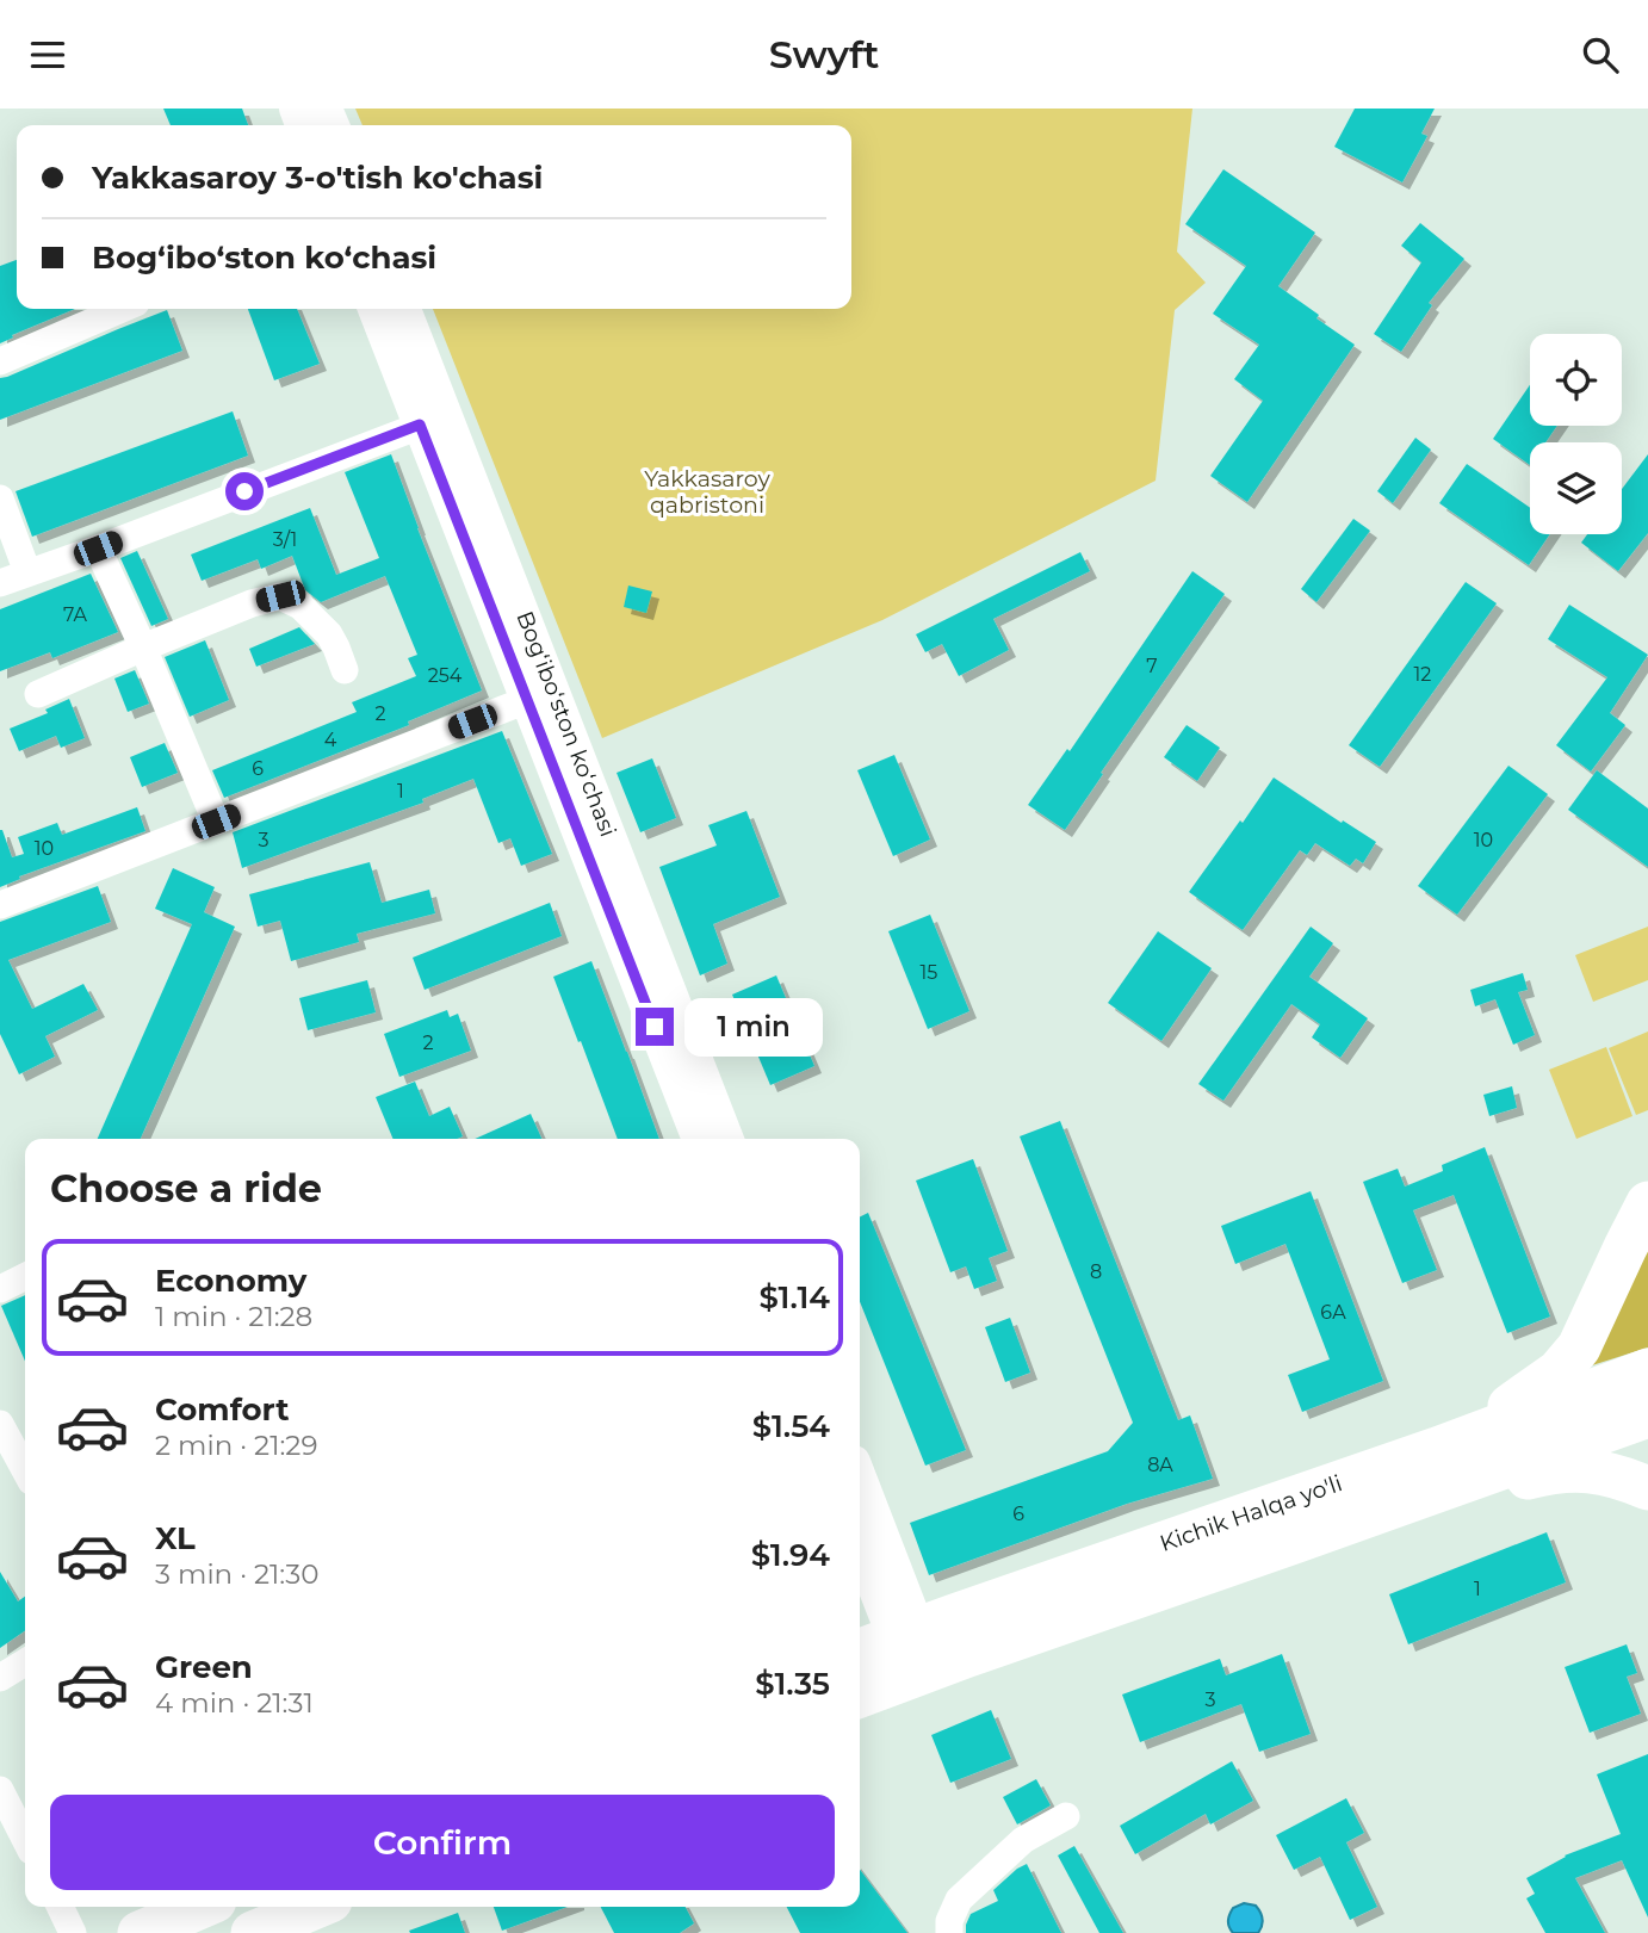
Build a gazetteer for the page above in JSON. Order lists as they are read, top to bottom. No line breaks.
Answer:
{"streets":{"highway":["Kichik Halqa yo'li"],"street":["Bogʻiboʻston koʻchasi"]},"parks":["Yakkasaroy qabristoni"],"house_numbers":["3/1","7A","7","12","254","2","4","6","1","3","10","10","15","2","8","6A","8A","6","1","3"],"page":{"header":"Swyft","banner":["Yakkasaroy 3-o'tish ko'chasi","Bogʻiboʻston koʻchasi"],"bubble":"1 min","heading":"Choose a ride","list":[{"name":"Economy","note":"1 min · 21:28","value":"$1.14"},{"name":"Comfort","note":"2 min · 21:29","value":"$1.54"},{"name":"XL","note":"3 min · 21:30","value":"$1.94"},{"name":"Green","note":"4 min · 21:31","value":"$1.35"}],"buttons":"Confirm"}}
